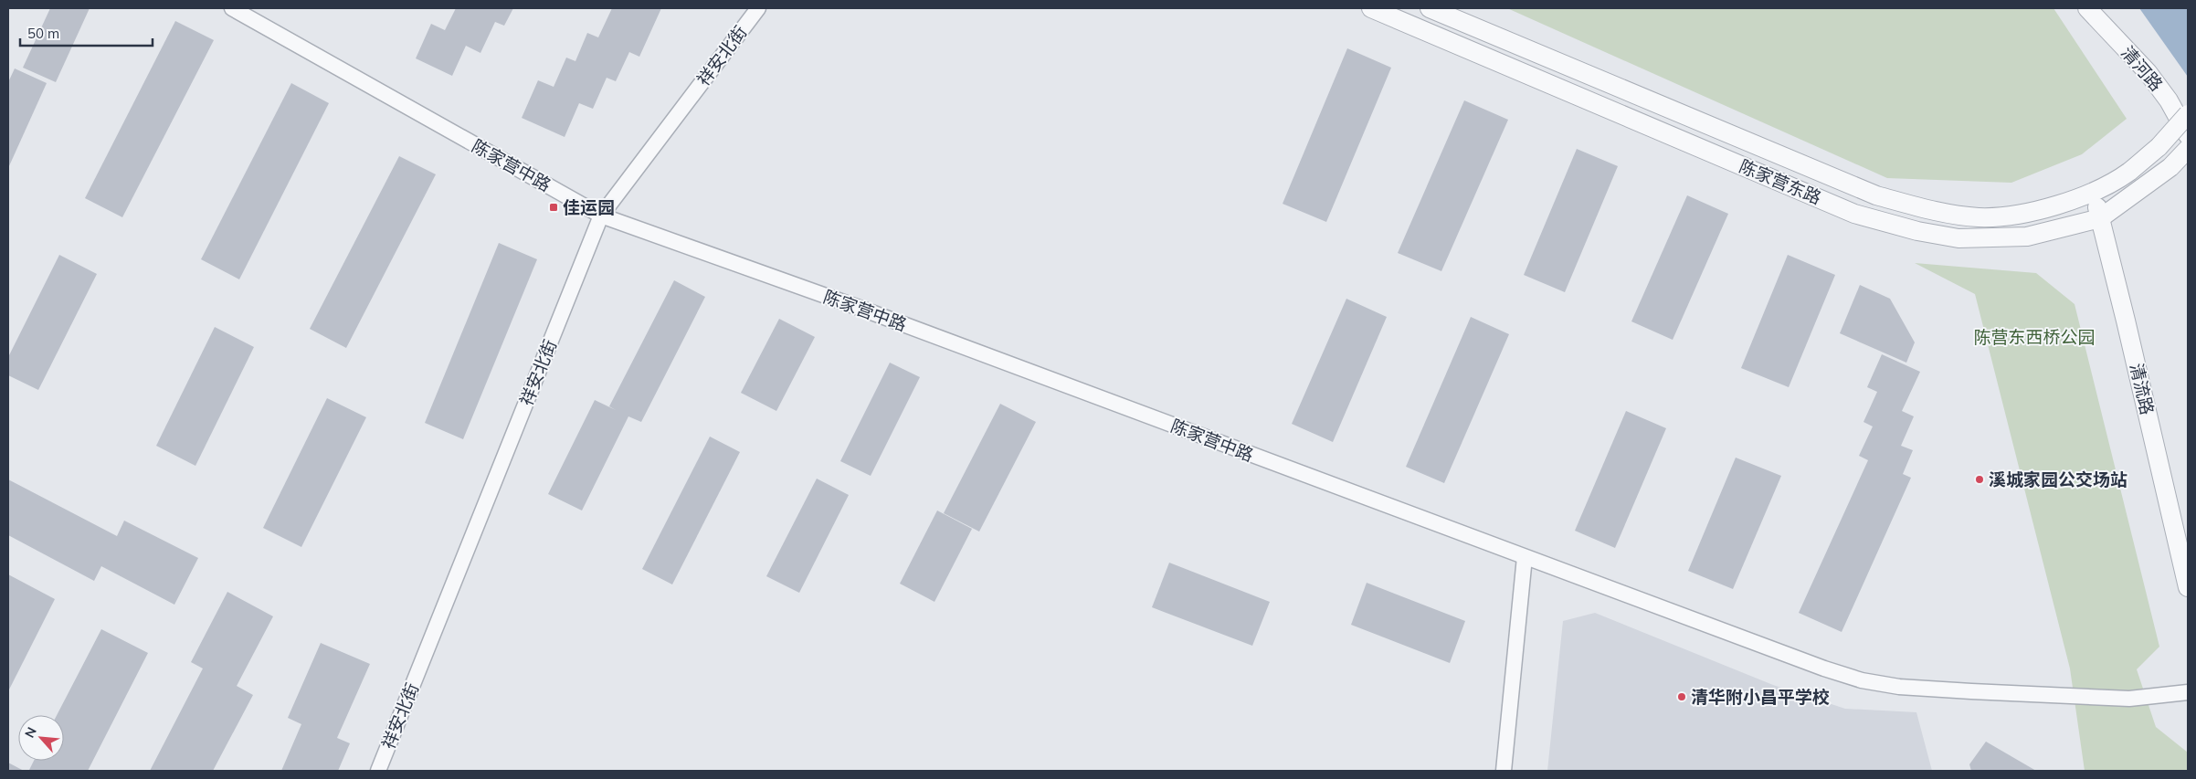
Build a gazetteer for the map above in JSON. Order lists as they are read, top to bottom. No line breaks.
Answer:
{"streets":{"street":["祥安北街","清河路","陈家营中路","陈家营东路","清流路"]},"crossings":[["祥安北街","陈家营中路"],["陈家营东路","清流路"]],"parks":["陈营东西桥公园"],"places":{"transit":["佳运园"],"other":["溪城家园公交场站","清华附小昌平学校"]},"scale_bar":"50 m","north":"top left"}
